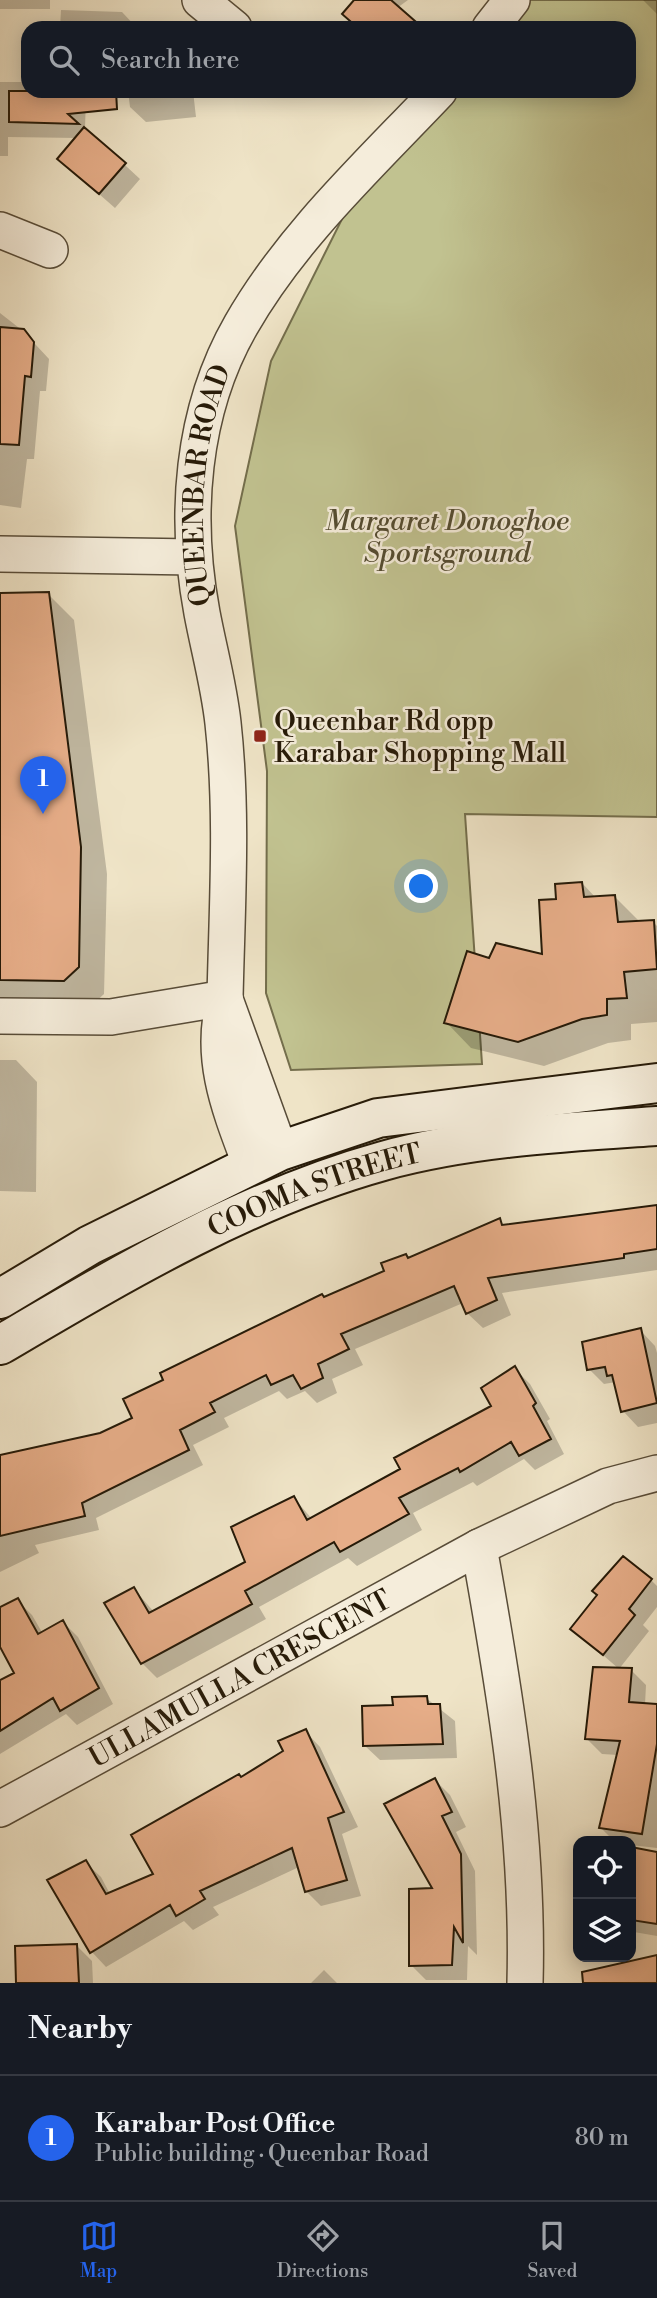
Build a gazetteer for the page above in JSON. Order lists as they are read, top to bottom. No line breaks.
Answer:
{"streets":{"main road":["COOMA STREET"],"street":["QUEENBAR ROAD","ULLAMULLA CRESCENT"]},"crossings":[["QUEENBAR ROAD","COOMA STREET"]],"parks":["Margaret Donoghoe Sportsground"],"places":{"transit":["Queenbar Rd opp Karabar Shopping Mall"]},"page":{"search":"Search here","pins":"1","heading":"Nearby","list":[{"mark":"1","name":"Karabar Post Office","note":"Public building · Queenbar Road","value":"80 m"}],"nav":["Map","Directions","Saved"]}}
